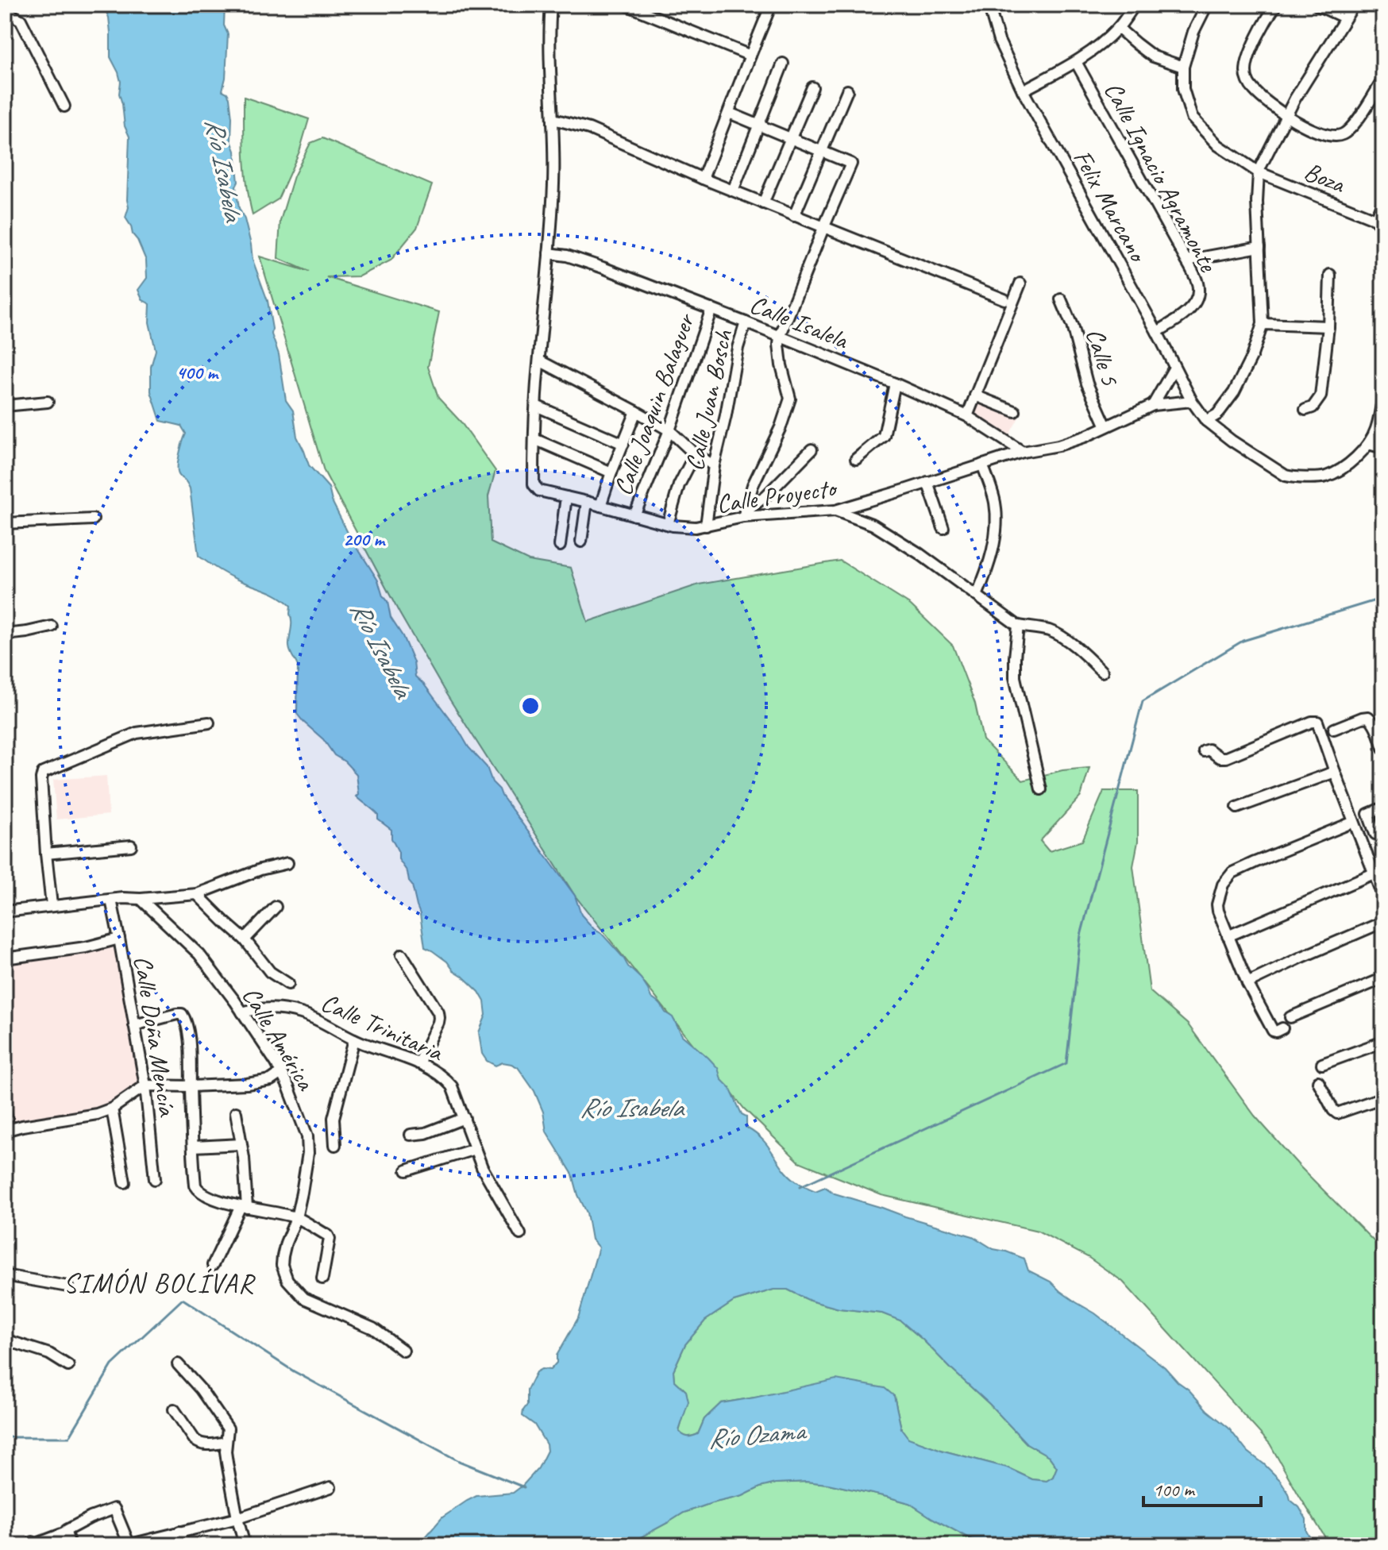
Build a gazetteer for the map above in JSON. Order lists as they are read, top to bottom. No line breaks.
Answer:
{"streets":{"street":["Calle Ignacio Agramonte","Boza","Felix Marcano","Calle Isalela","Calle 5","Calle Juan Bosch","Calle Joaquin Balaguer","Calle Proyecto","Calle Trinitaria","Calle Doña Mencía","Calle América"]},"crossings":[["Calle Ignacio Agramonte","Felix Marcano"],["Felix Marcano","Calle Proyecto"],["Calle Isalela","Calle Juan Bosch"],["Calle Isalela","Calle Joaquin Balaguer"],["Calle Isalela","Calle Proyecto"],["Calle 5","Calle Proyecto"],["Calle Juan Bosch","Calle Proyecto"],["Calle Joaquin Balaguer","Calle Proyecto"],["Calle Trinitaria","Calle América"]],"districts":["SIMÓN BOLÍVAR"],"water":["Río Isabela","Río Ozama"],"scale_bar":"100 m","rings":["400 m","200 m"]}
